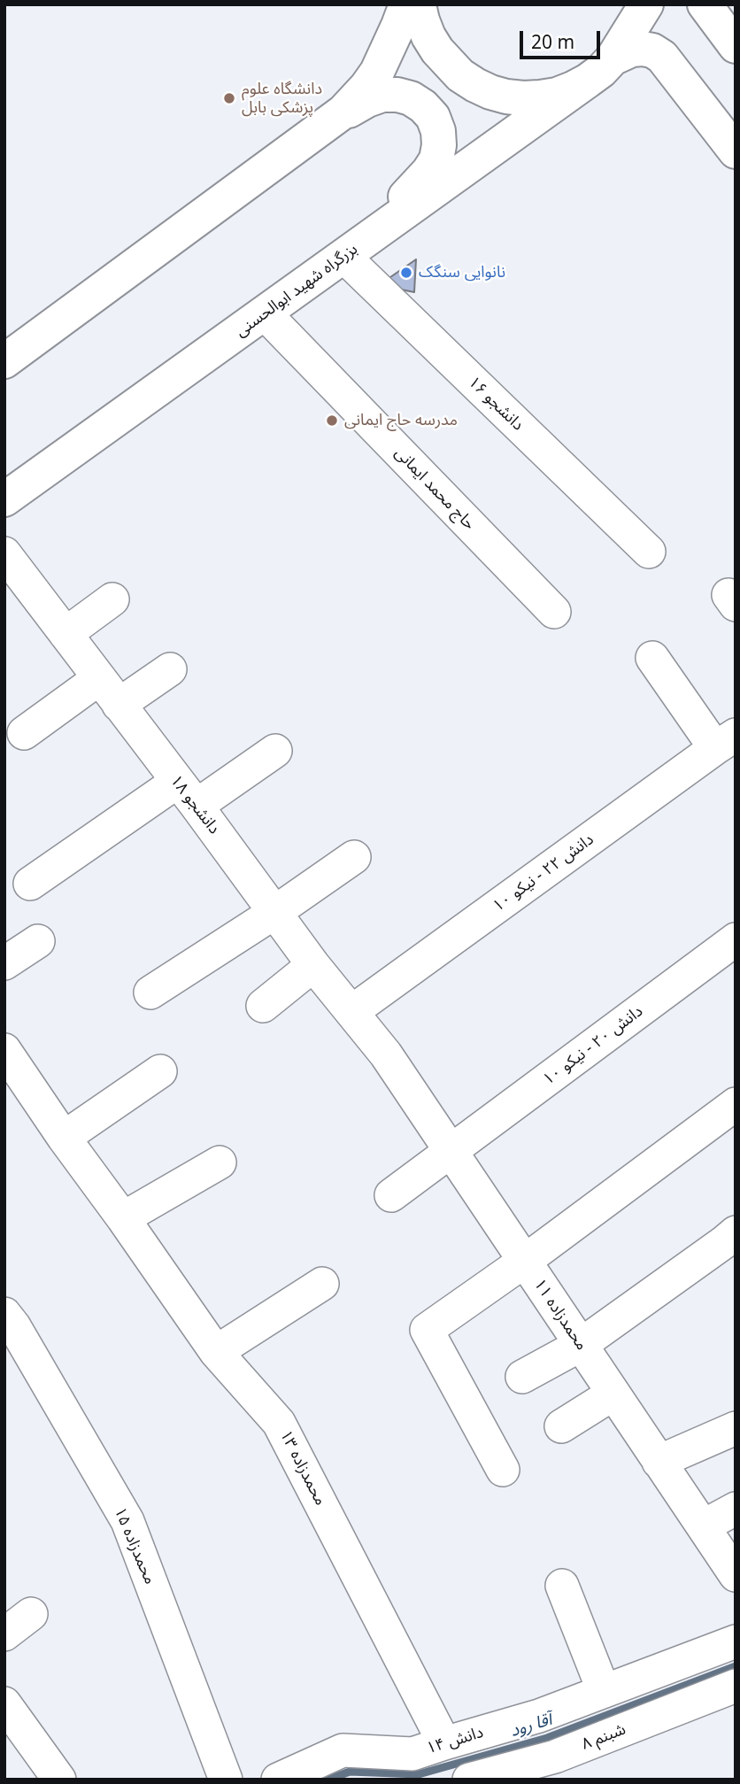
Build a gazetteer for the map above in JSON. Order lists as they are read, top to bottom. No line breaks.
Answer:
{"streets":{"main road":["بزرگراه شهید ابوالحسنی"],"street":["دانشجو ۱۶","حاج محمد ایمانی","دانشجو ۱۸","دانش ۲۲ - نیکو ۱۰","دانش ۲۰ - نیکو ۱۰","محمدزاده ۱۱","محمدزاده ۱۳","محمدزاده ۱۵","شبنم ۸","دانش ۱۴"]},"crossings":[["بزرگراه شهید ابوالحسنی","دانشجو ۱۶"],["بزرگراه شهید ابوالحسنی","حاج محمد ایمانی"],["دانشجو ۱۸","دانش ۲۲ - نیکو ۱۰"],["دانشجو ۱۸","محمدزاده ۱۱"],["دانش ۲۰ - نیکو ۱۰","محمدزاده ۱۱"],["محمدزاده ۱۳","دانش ۱۴"]],"water":["آقا رود"],"places":["دانشگاه علوم پزشکی بابل","نانوایی سنگک","مدرسه حاج ایمانی"],"scale_bar":"20 m"}
